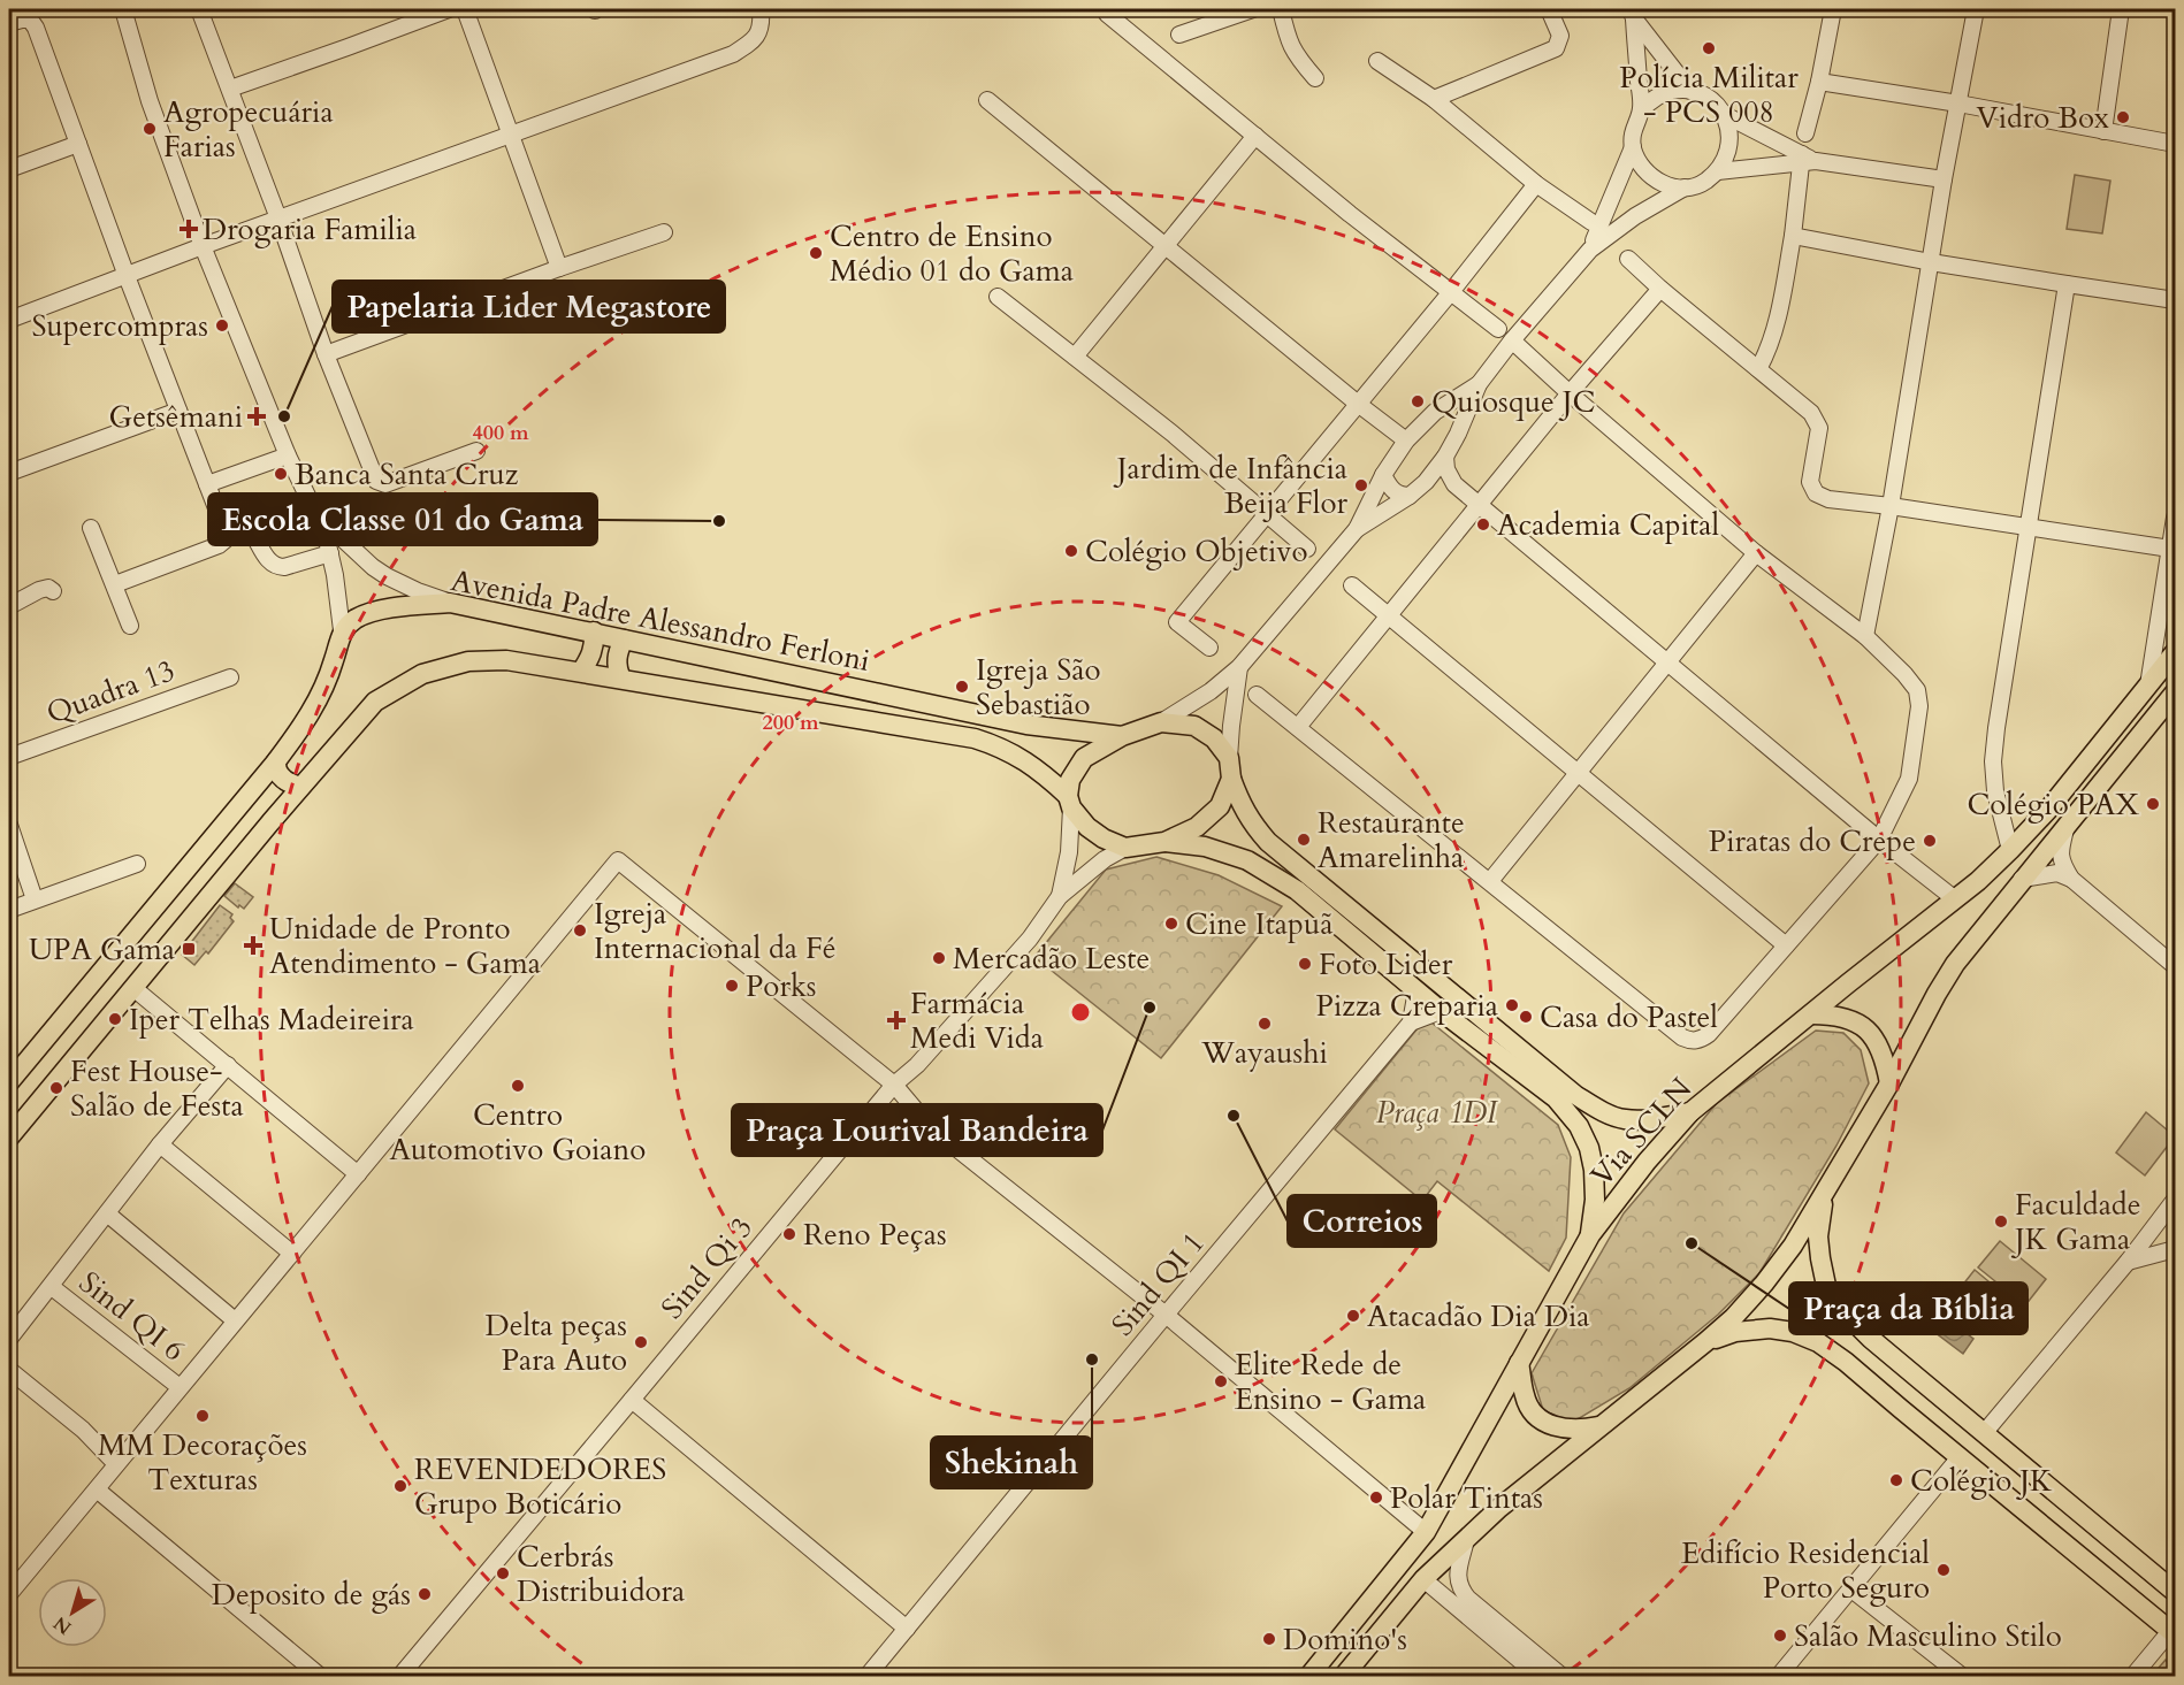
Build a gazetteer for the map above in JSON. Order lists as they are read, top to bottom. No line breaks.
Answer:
{"streets":{"main road":["Avenida Padre Alessandro Ferloni","Via SCLN"],"street":["Quadra 13","Sind Qi 3","Sind QI 1","Sind QI 6"]},"parks":["Praça 1DI"],"places":{"other":["Polícia Militar - PCS 008","Vidro Box","Agropecuária Farias","Centro de Ensino Médio 01 do Gama","Supercompras","Quiosque JC","Papelaria Lider Megastore","Banca Santa Cruz","Jardim de Infância Beija Flor","Escola Classe 01 do Gama","Academia Capital","Colégio Objetivo","Igreja São Sebastião","Colégio PAX","Restaurante Amarelinha","Piratas do Crepe","Cine Itapuã","Igreja Internacional da Fé","Mercadão Leste","Foto Lider","Porks","Pizza Creparia","Praça Lourival Bandeira","Casa do Pastel","Iper Telhas Madeireira","Wayaushi","Centro Automotivo Goiano","Fest House- Salão de Festa","Correios","Faculdade JK Gama","Reno Peças","Praça da Bíblia","Atacadão Dia Dia","Delta peças Para Auto","Shekinah","Elite Rede de Ensino - Gama","MM Decorações Texturas","Colégio JK","REVENDEDORES Grupo Boticário","Polar Tintas","Edifício Residencial Porto Seguro","Cerbrás Distribuidora","Deposito de gás","Salão Masculino Stilo","Domino's"],"health":["Drogaria Familia","Getsêmani","Unidade de Pronto Atendimento - Gama","Farmácia Medi Vida"],"transit":["UPA Gama"]},"north":"bottom left","rings":["400 m","200 m"]}
